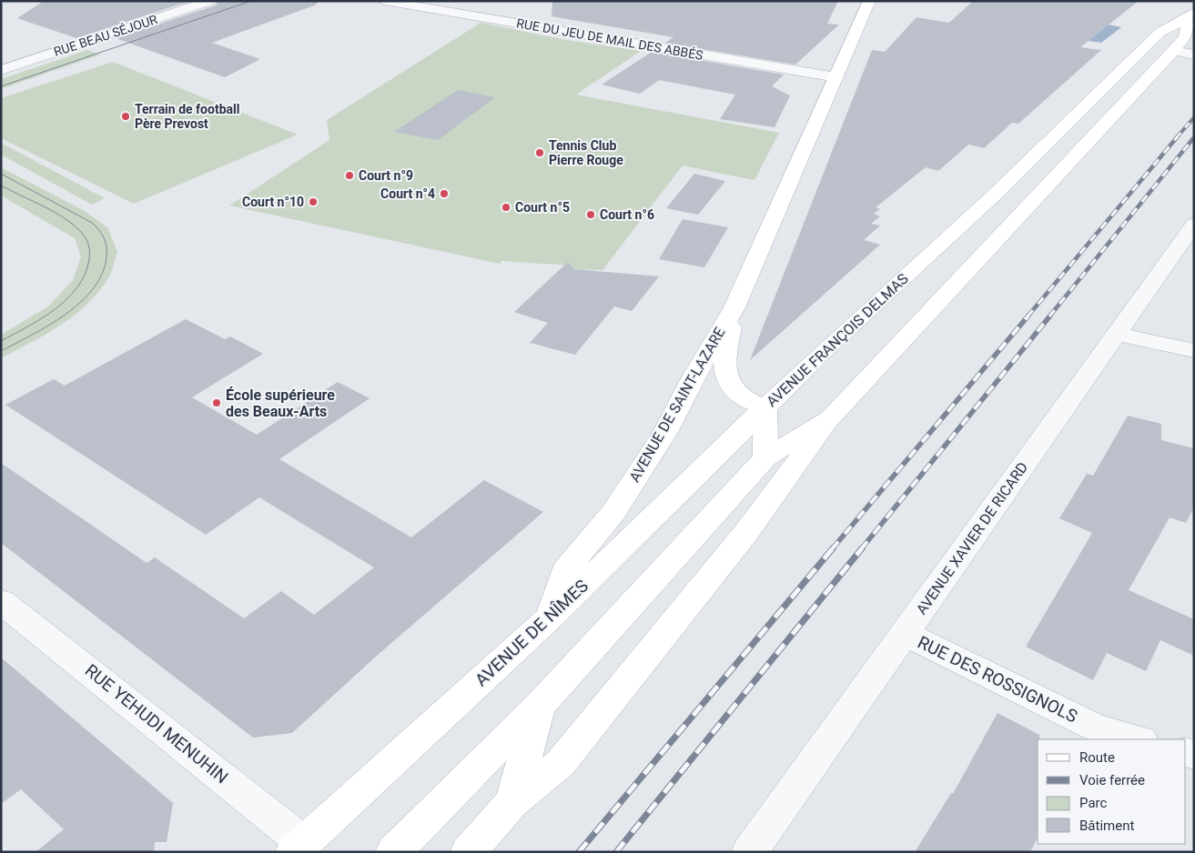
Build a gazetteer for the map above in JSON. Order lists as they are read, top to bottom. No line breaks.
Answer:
{"streets":{"main road":["AVENUE FRANÇOIS DELMAS","AVENUE DE SAINT-LAZARE","AVENUE DE NÎMES"],"street":["RUE BEAU SÉJOUR","RUE DU JEU DE MAIL DES ABBÉS","AVENUE XAVIER DE RICARD","RUE DES ROSSIGNOLS","RUE YEHUDI MENUHIN"]},"crossings":[["RUE DU JEU DE MAIL DES ABBÉS","AVENUE DE SAINT-LAZARE"],["AVENUE FRANÇOIS DELMAS","AVENUE DE SAINT-LAZARE"],["AVENUE FRANÇOIS DELMAS","AVENUE DE NÎMES"],["AVENUE DE SAINT-LAZARE","AVENUE DE NÎMES"],["AVENUE XAVIER DE RICARD","RUE DES ROSSIGNOLS"],["AVENUE DE NÎMES","RUE YEHUDI MENUHIN"]],"places":["Terrain de football Père Prevost","Tennis Club Pierre Rouge","Court n°9","Court n°4","Court n°10","Court n°5","Court n°6","École supérieure des Beaux-Arts"],"legend":["Route","Voie ferrée","Parc","Bâtiment"]}
